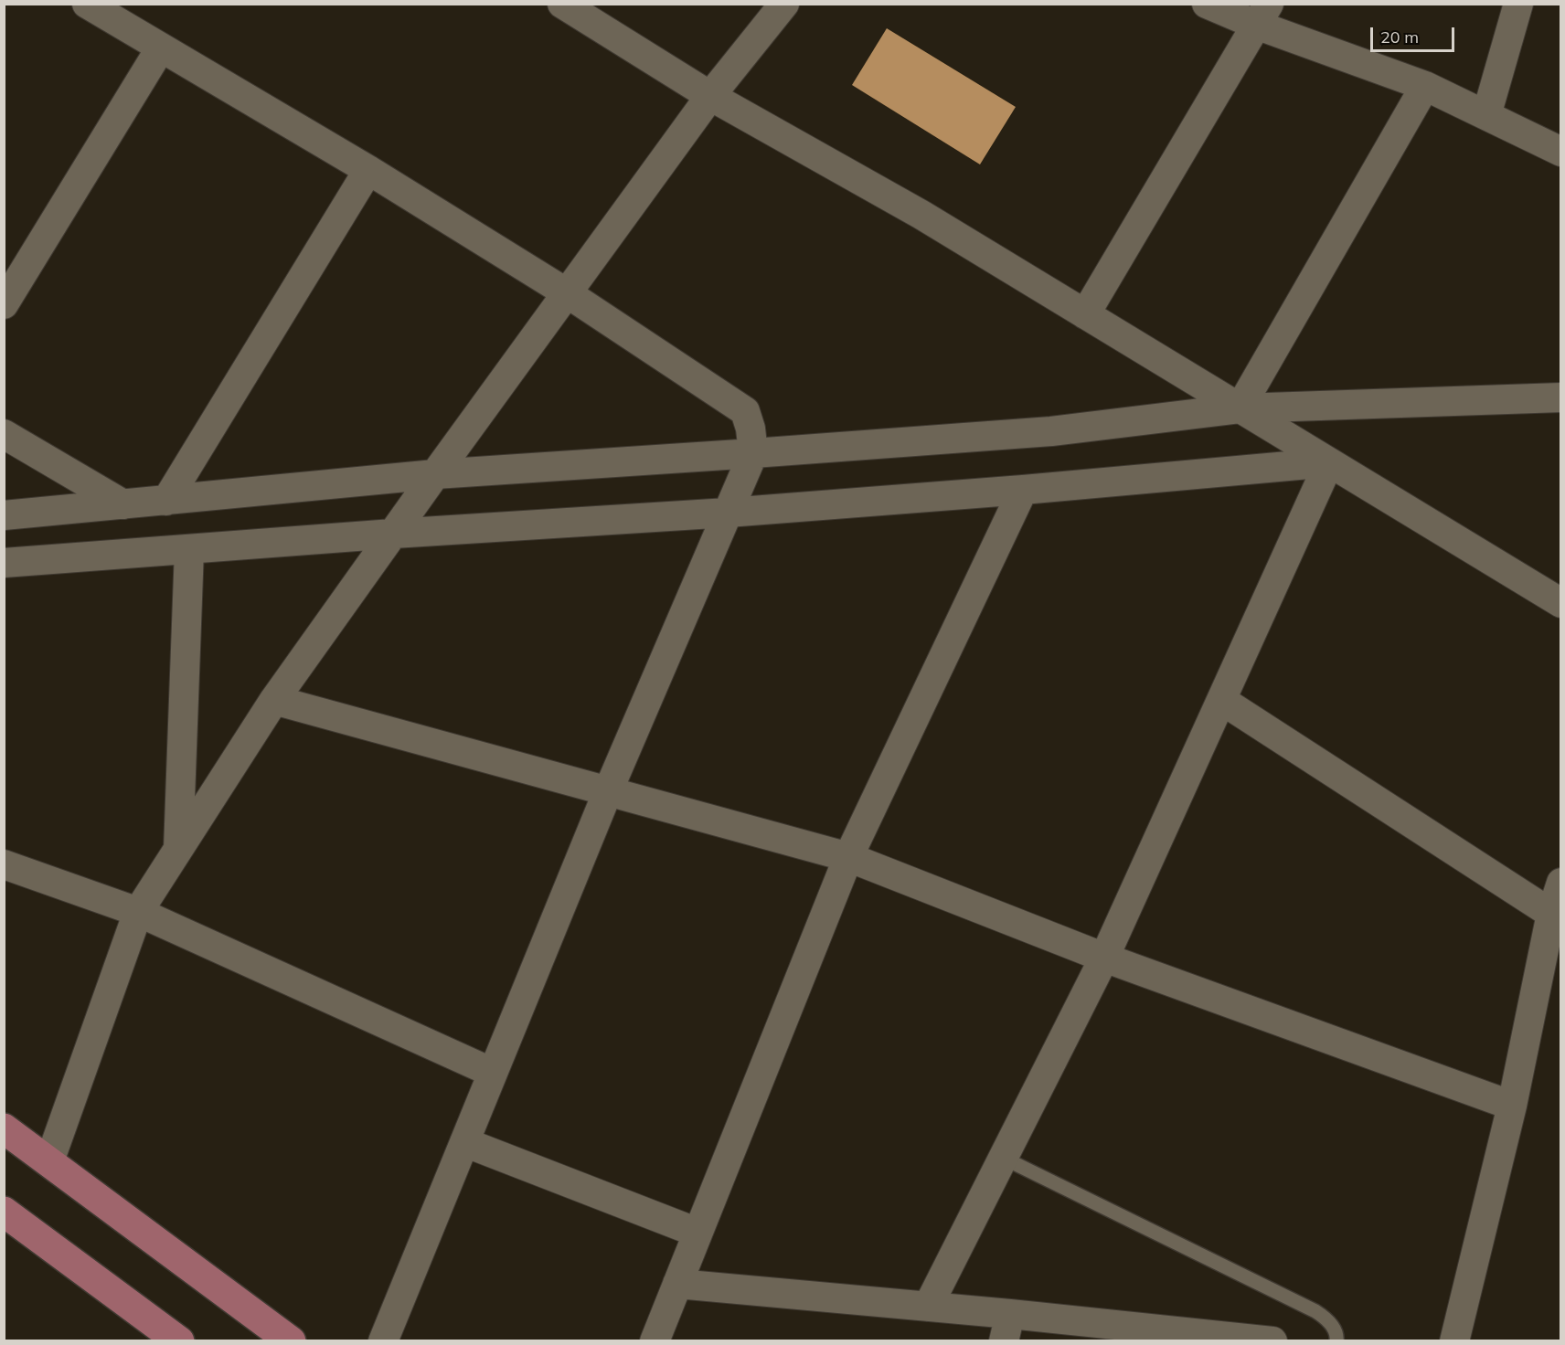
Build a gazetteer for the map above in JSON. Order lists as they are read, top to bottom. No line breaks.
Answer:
{"scale_bar":"20 m"}
